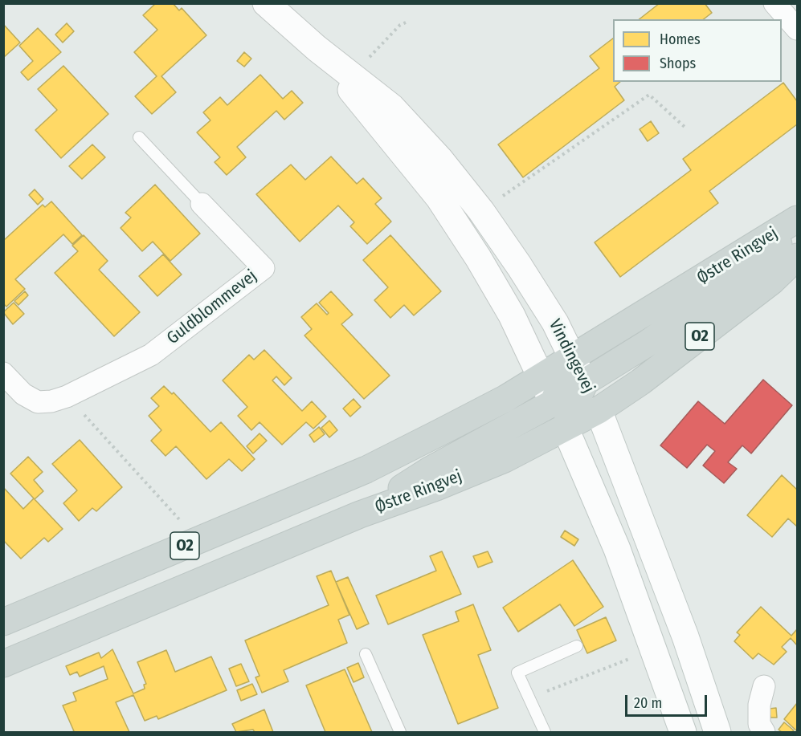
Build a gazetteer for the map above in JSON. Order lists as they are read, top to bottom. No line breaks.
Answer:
{"streets":{"main road":["Østre Ringvej","O2"],"street":["Guldblommevej","Vindingevej"]},"crossings":[["Østre Ringvej","Vindingevej"]],"legend":["Homes","Shops"],"scale_bar":"20 m"}
